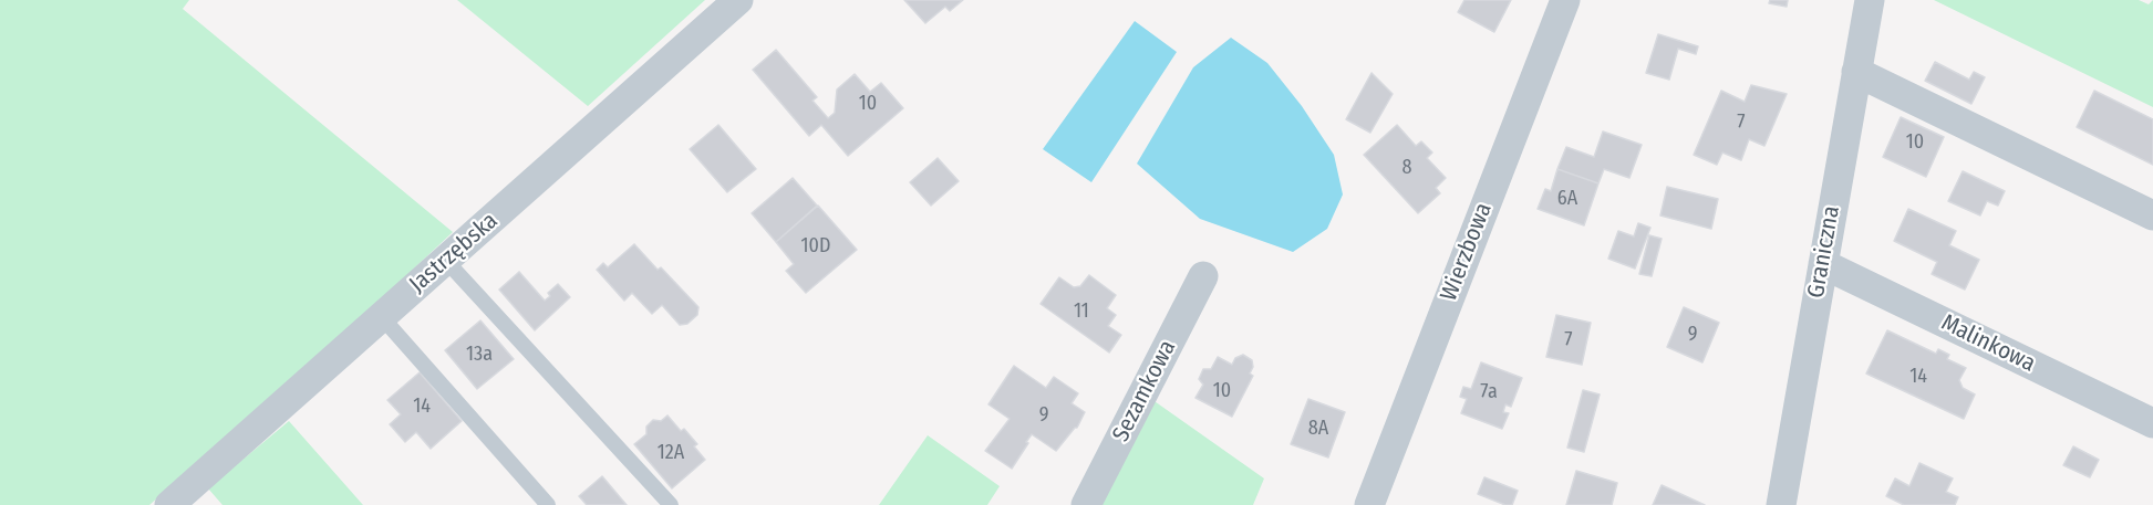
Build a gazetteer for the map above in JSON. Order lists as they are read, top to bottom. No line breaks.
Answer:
{"streets":{"street":["Wierzbowa","Graniczna","Jastrzębska","Malinkowa","Sezamkowa"]},"crossings":[["Graniczna","Malinkowa"]],"house_numbers":["10","7","10","8","6A","10D","11","9","7","13a","14","10","7a","14","9","8A","12A"]}
